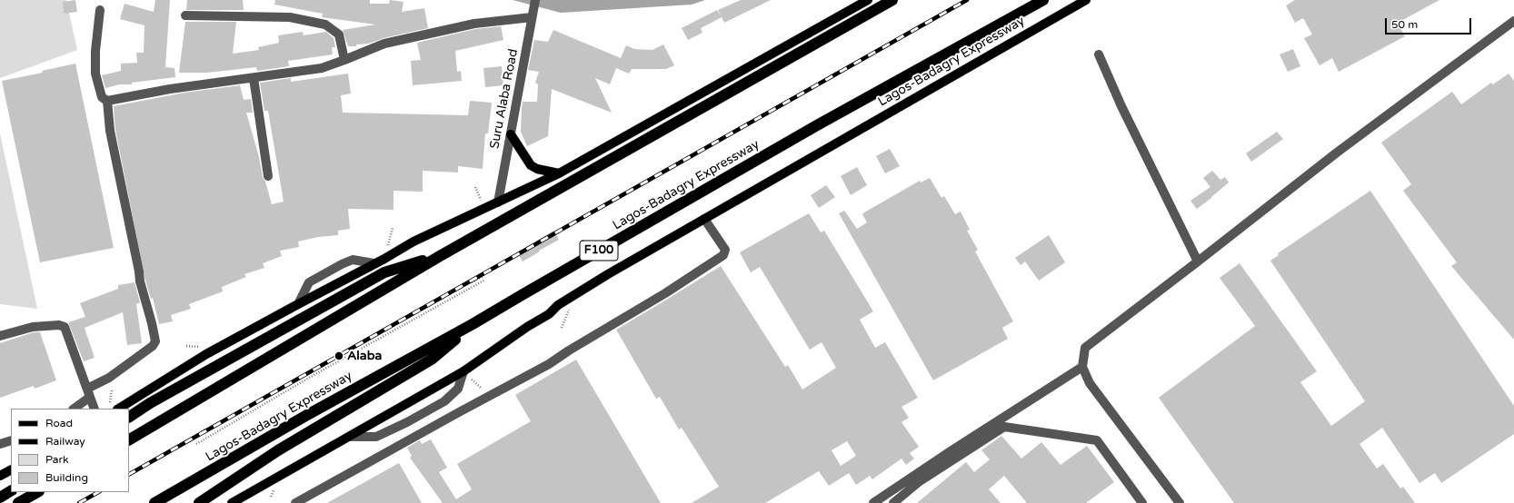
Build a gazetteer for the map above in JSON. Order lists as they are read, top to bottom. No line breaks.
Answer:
{"streets":{"highway":["Lagos-Badagry Expressway","F100"],"street":["Suru Alaba Road"]},"places":["Alaba"],"legend":["Road","Railway","Park","Building"],"scale_bar":"50 m"}
